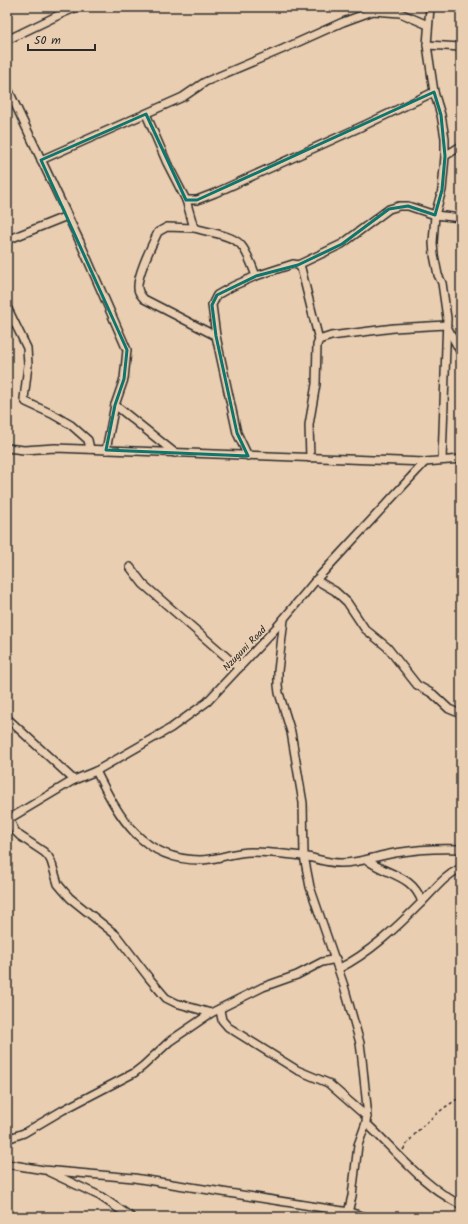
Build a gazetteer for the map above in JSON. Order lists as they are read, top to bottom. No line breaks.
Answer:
{"streets":{"street":["Nzuguni Road"]},"scale_bar":"50 m"}
